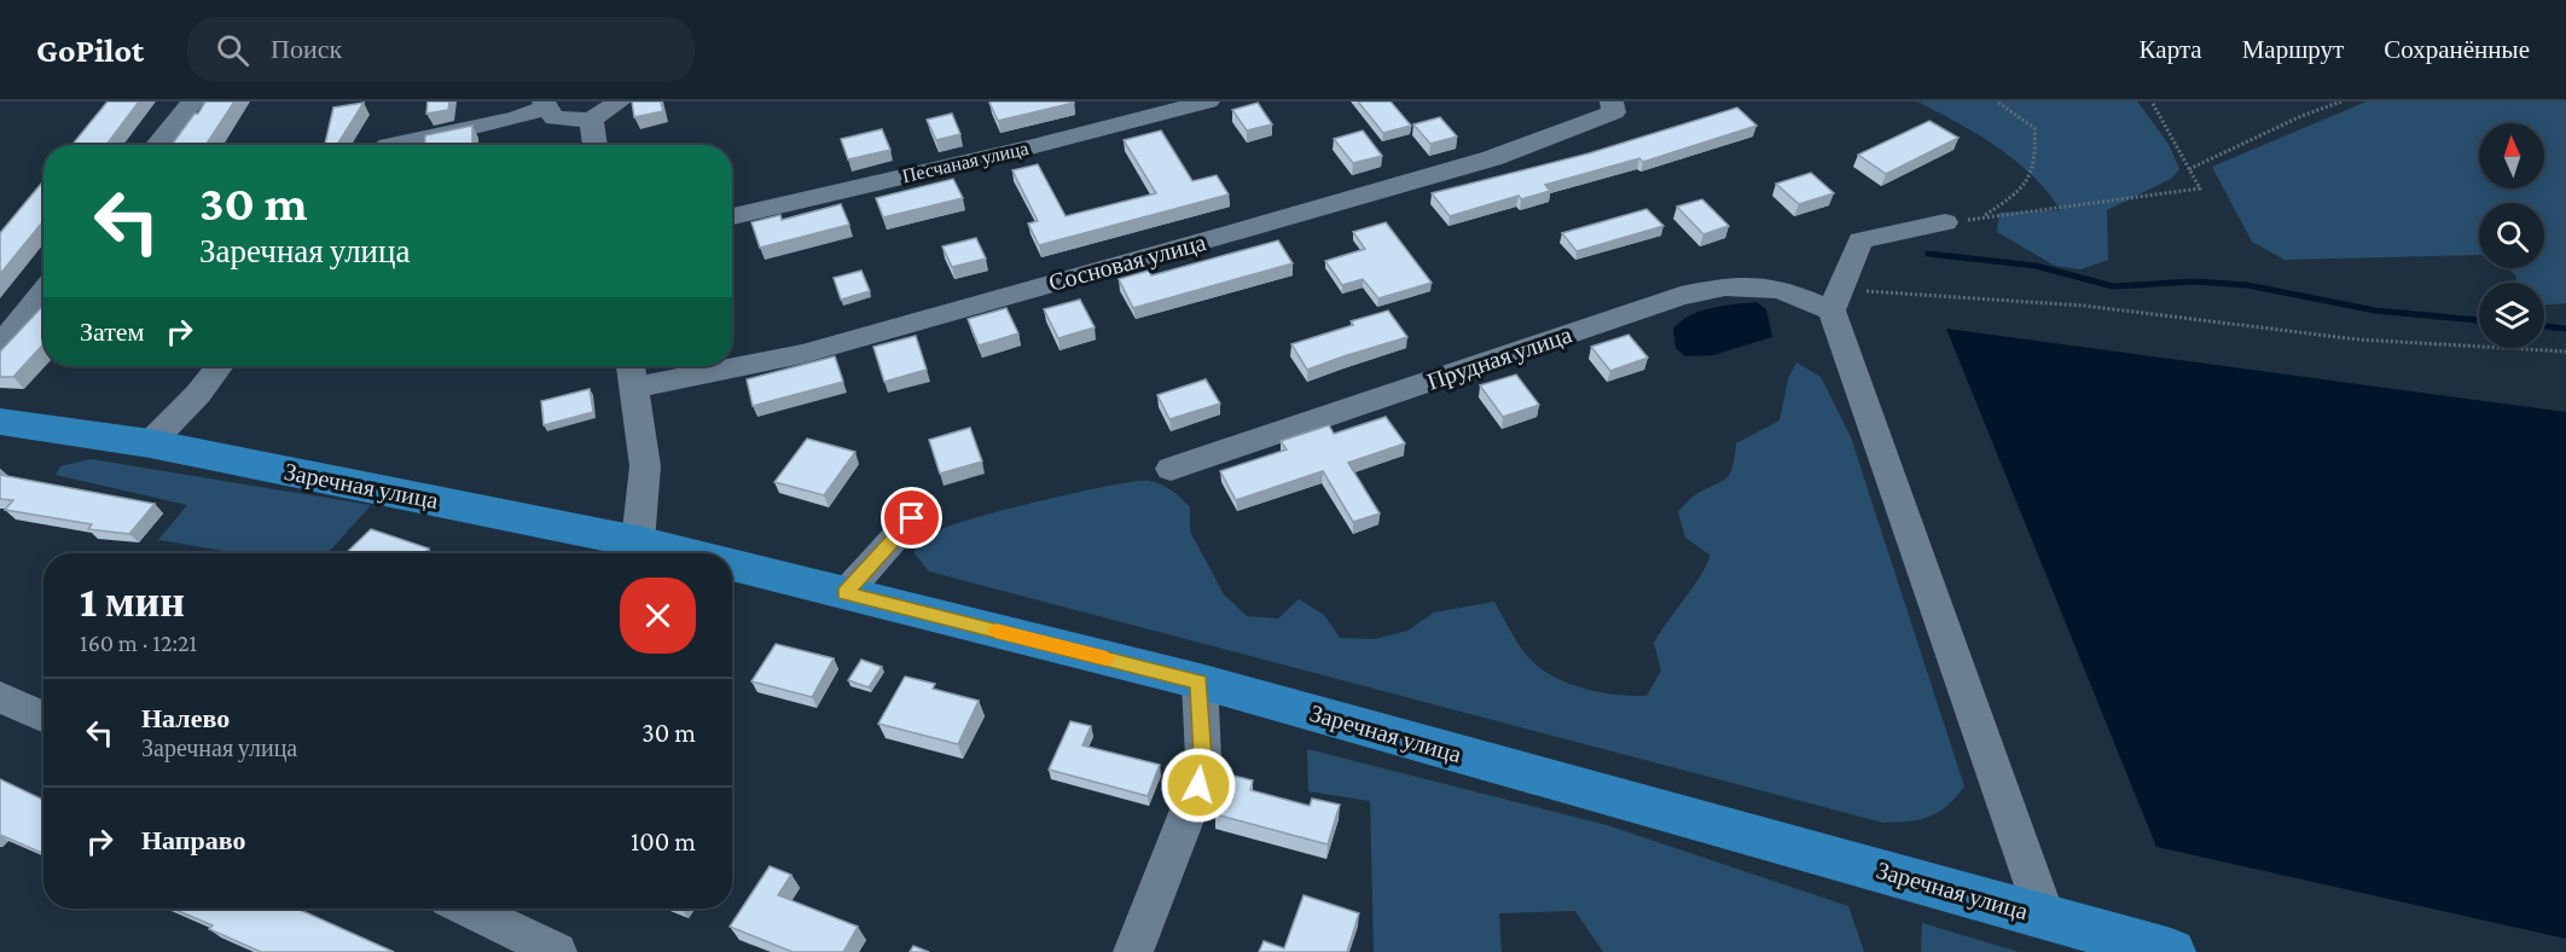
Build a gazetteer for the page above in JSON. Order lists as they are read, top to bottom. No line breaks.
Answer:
{"streets":{"main road":["Заречная улица"],"street":["Песчаная улица","Сосновая улица","Прудная улица"]},"north":"top","page":{"header":"GoPilot","search":"Поиск","nav":["Карта","Маршрут","Сохранённые"],"turn":["30 m","Заречная улица"],"then":"Затем","heading":["1 мин","160 m · 12:21"],"list":[{"name":"Налево","note":"Заречная улица","value":"30 m"},{"name":"Направо","value":"100 m"}]}}
